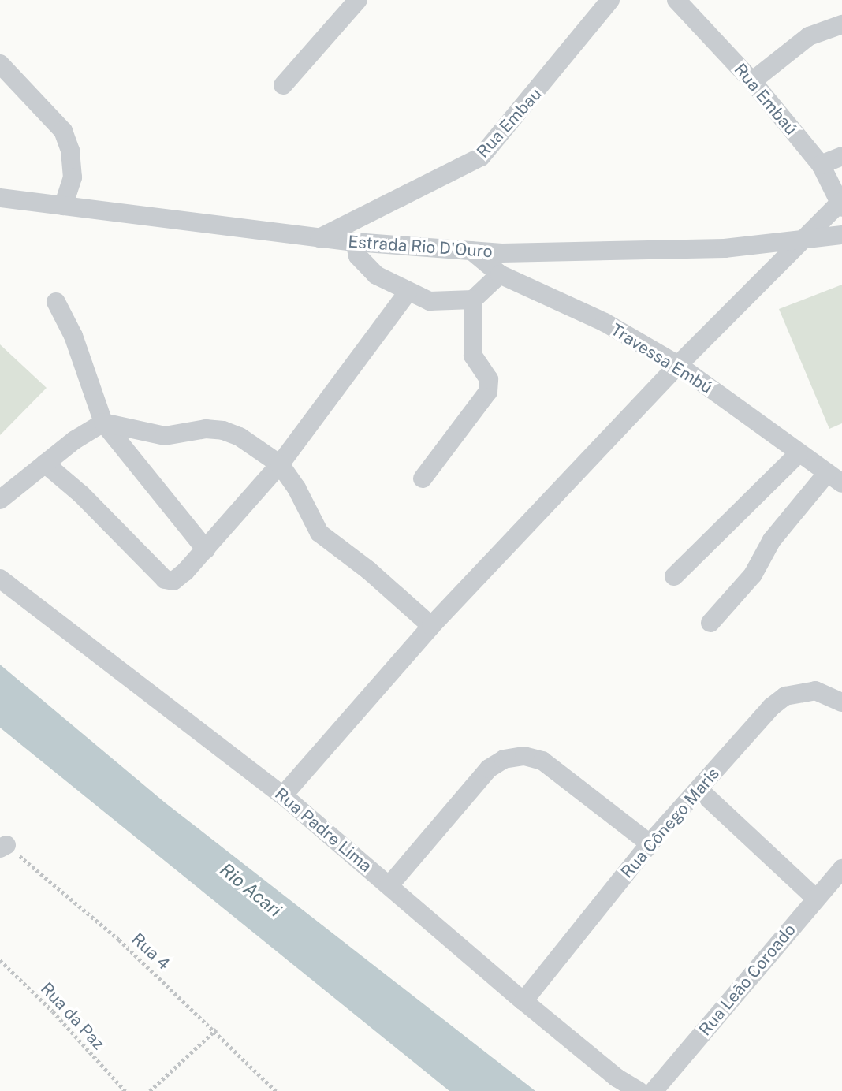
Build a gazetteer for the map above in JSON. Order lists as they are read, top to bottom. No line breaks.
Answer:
{"streets":{"street":["Rua Embaú","Rua Embau","Estrada Rio D'Ouro","Travessa Embú","Rua Cônego Maris","Rua Padre Lima","Rua Leão Coroado"],"path":["Rua 4","Rua da Paz"]},"crossings":[["Rua Embau","Estrada Rio D'Ouro"],["Estrada Rio D'Ouro","Travessa Embú"],["Rua Cônego Maris","Rua Padre Lima"]],"water":["Rio Acari"]}
